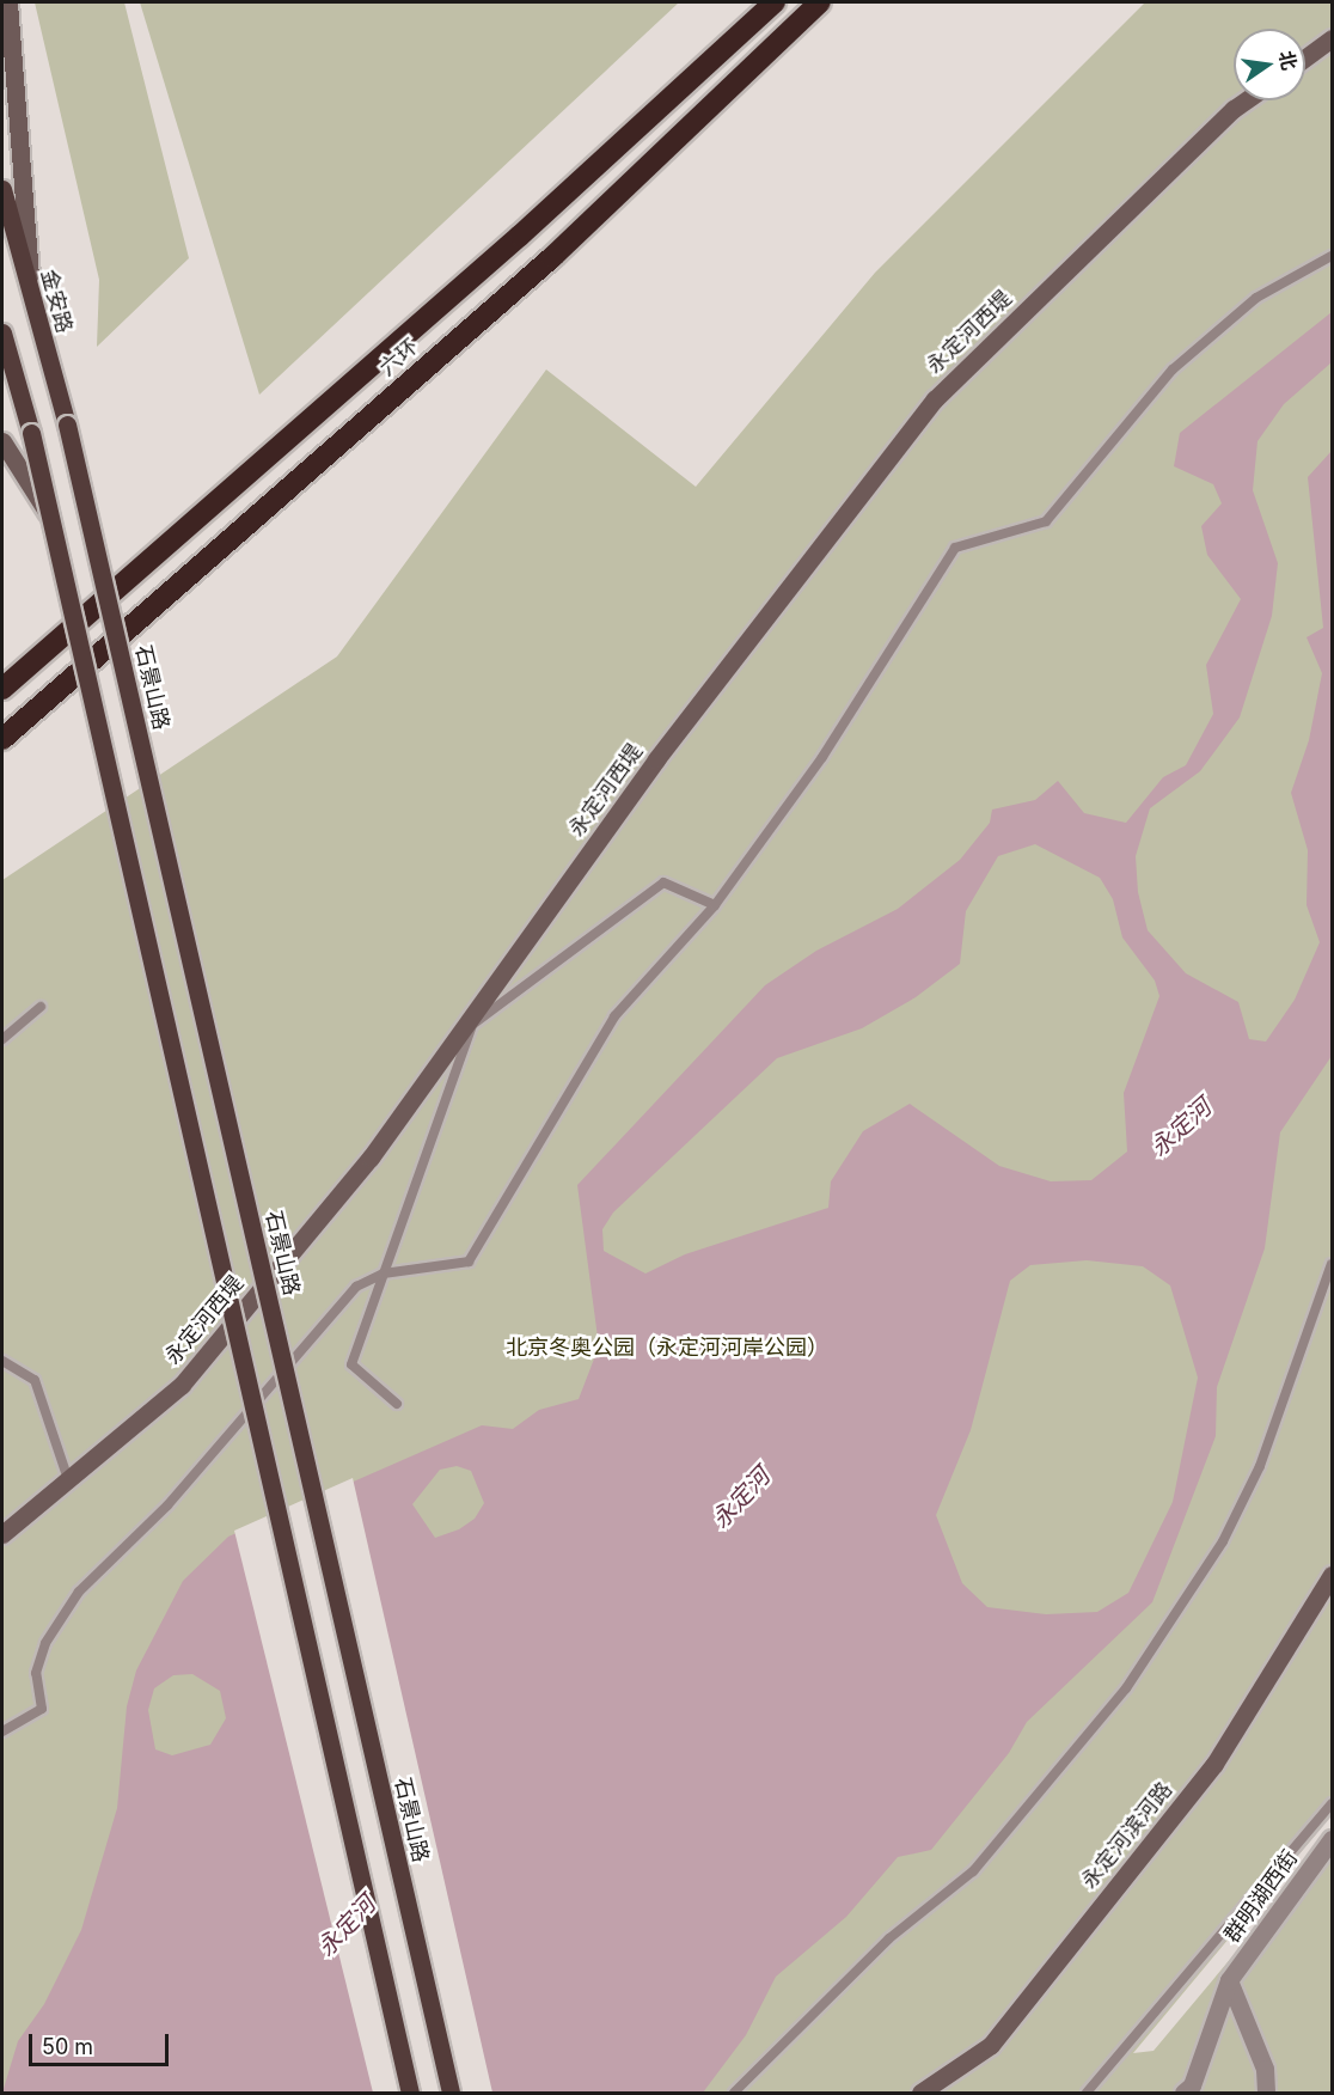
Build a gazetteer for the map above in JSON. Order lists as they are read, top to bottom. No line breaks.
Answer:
{"streets":{"highway":["六环"],"main road":["金安路","石景山路"],"street":["永定河西堤","永定河滨河路","群明湖西街"]},"crossings":[["金安路","石景山路"]],"water":["永定河"],"parks":["北京冬奥公园（永定河河岸公园）"],"scale_bar":"50 m","north":"right"}
